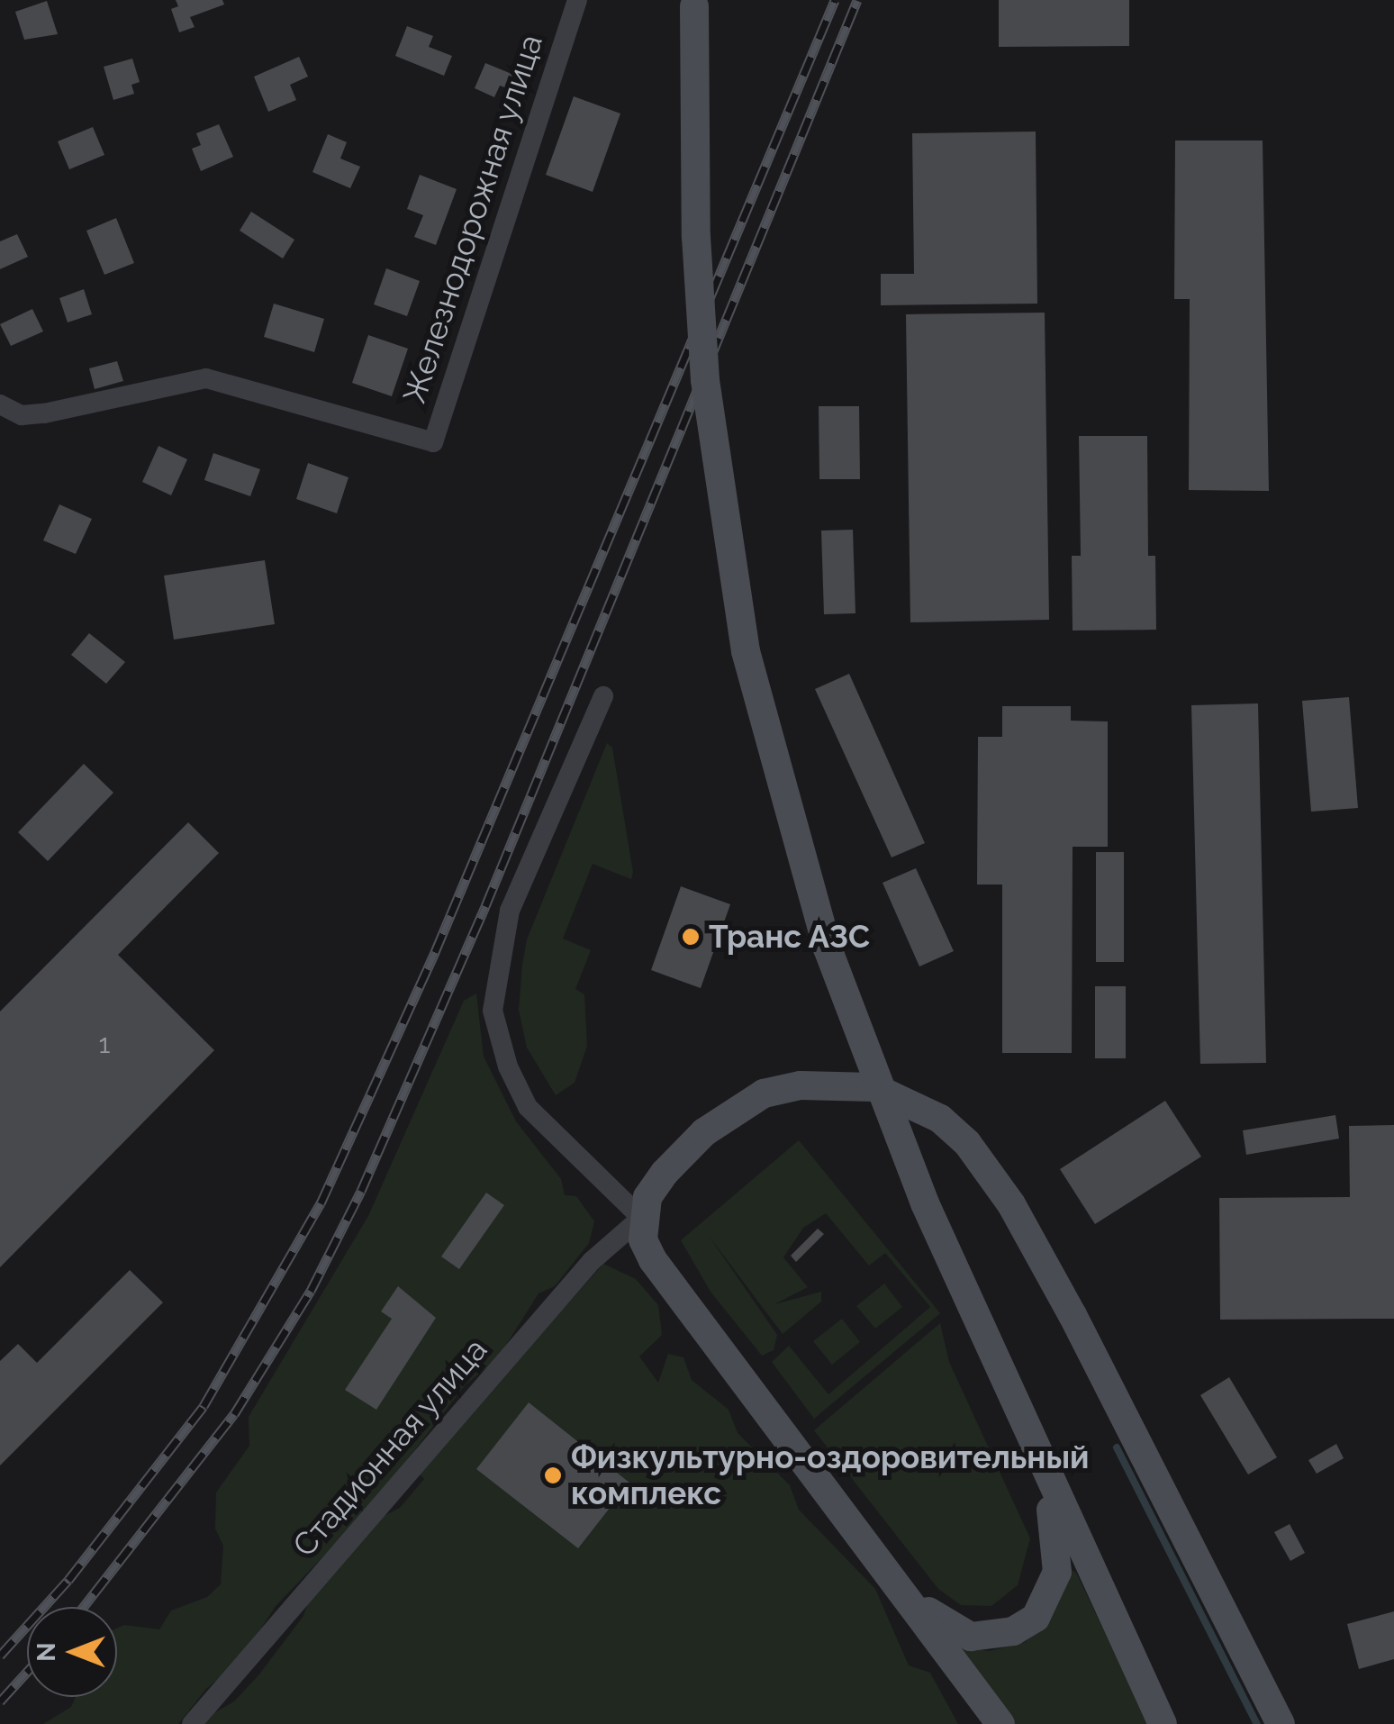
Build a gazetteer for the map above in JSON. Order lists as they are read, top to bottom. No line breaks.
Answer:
{"streets":{"street":["Железнодорожная улица","Стадионная улица"]},"places":["Транс АЗС","Физкультурно-оздоровительный комплекс"],"house_numbers":["1"],"north":"left"}
